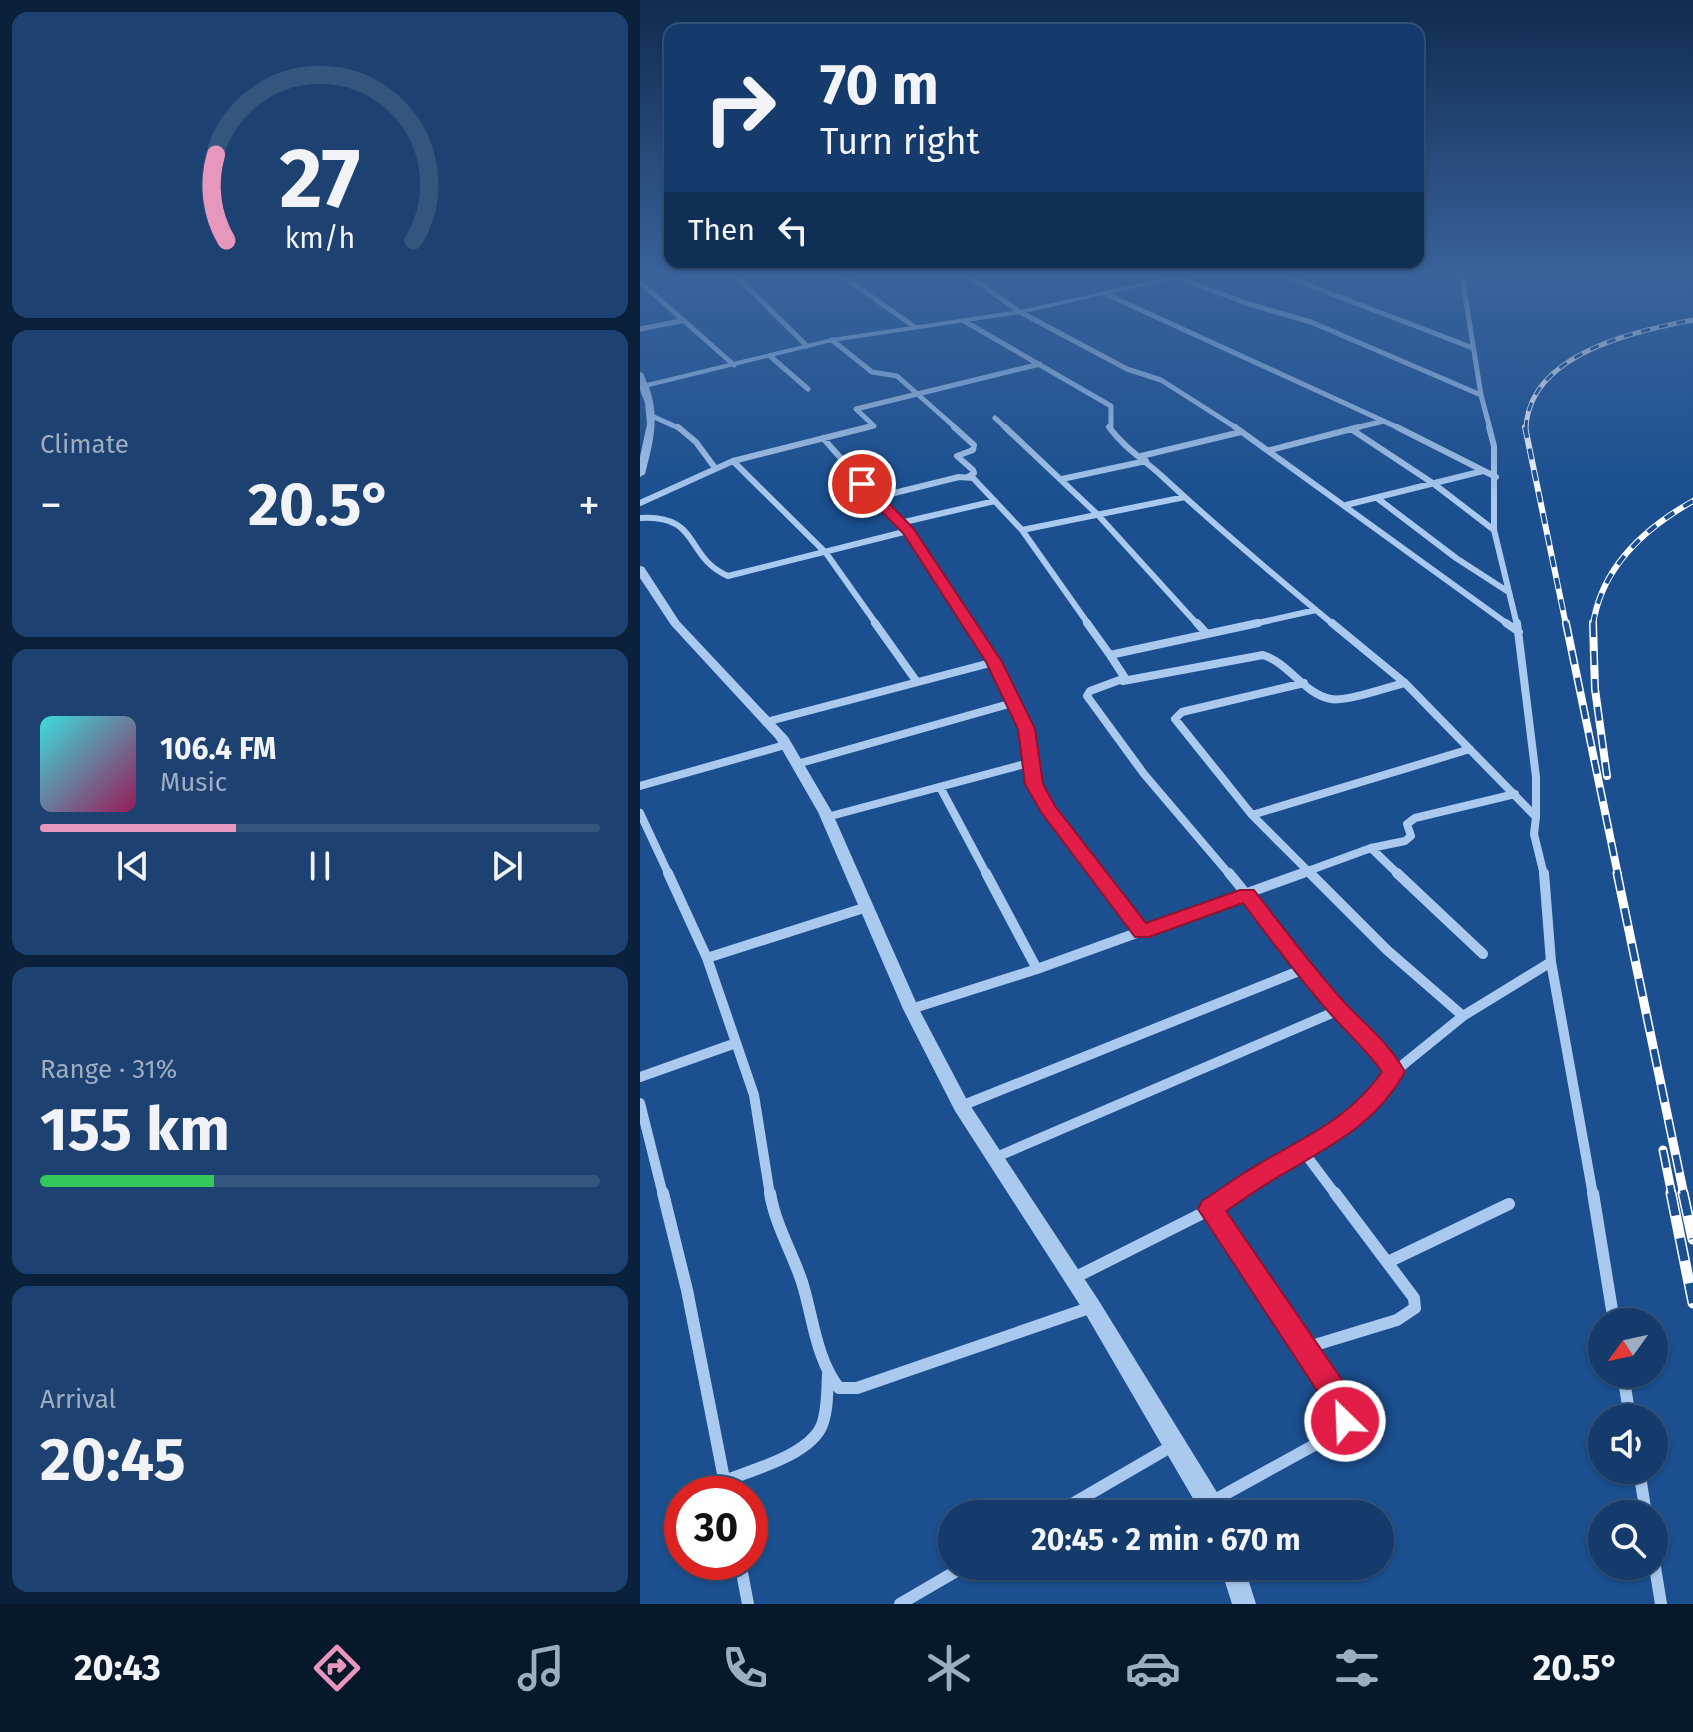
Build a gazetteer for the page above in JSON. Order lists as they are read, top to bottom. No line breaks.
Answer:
{"north":"bottom left","page":{"turn":["70 m","Turn right"],"then":"Then","tile":["Climate",["Range · 31%","155 km"],["Arrival","20:45"]],"heat":["−","20.5°","+"],"song":["106.4 FM","Music"],"limit":"30","trip":"20:45 · 2 min · 670 m","tabs":["20:43","20.5°"],"gauge":["27","km/h"]}}
